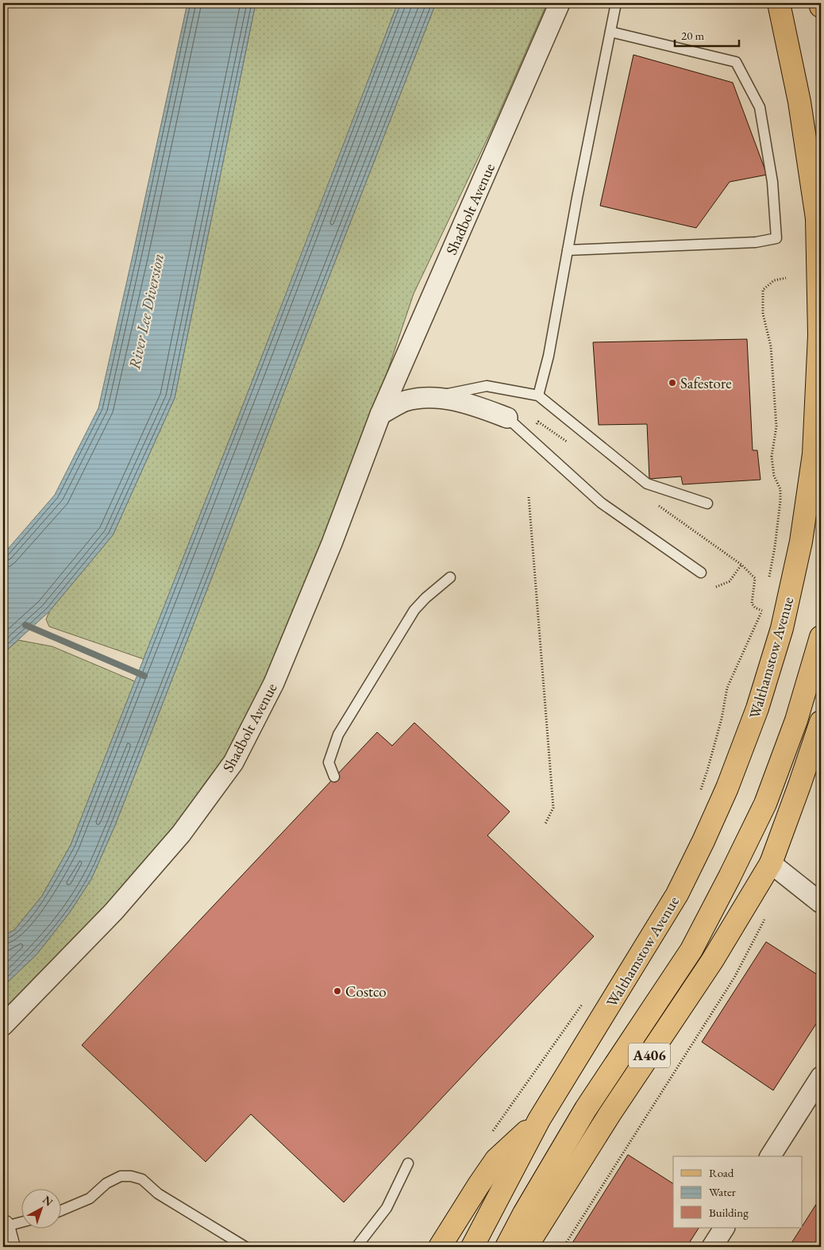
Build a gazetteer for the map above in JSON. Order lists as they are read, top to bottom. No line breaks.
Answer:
{"streets":{"main road":["Walthamstow Avenue","A406"],"street":["Shadbolt Avenue"]},"water":["River Lee Diversion"],"places":["Safestore","Costco"],"legend":["Road","Water","Building"],"scale_bar":"20 m","north":"top right"}
